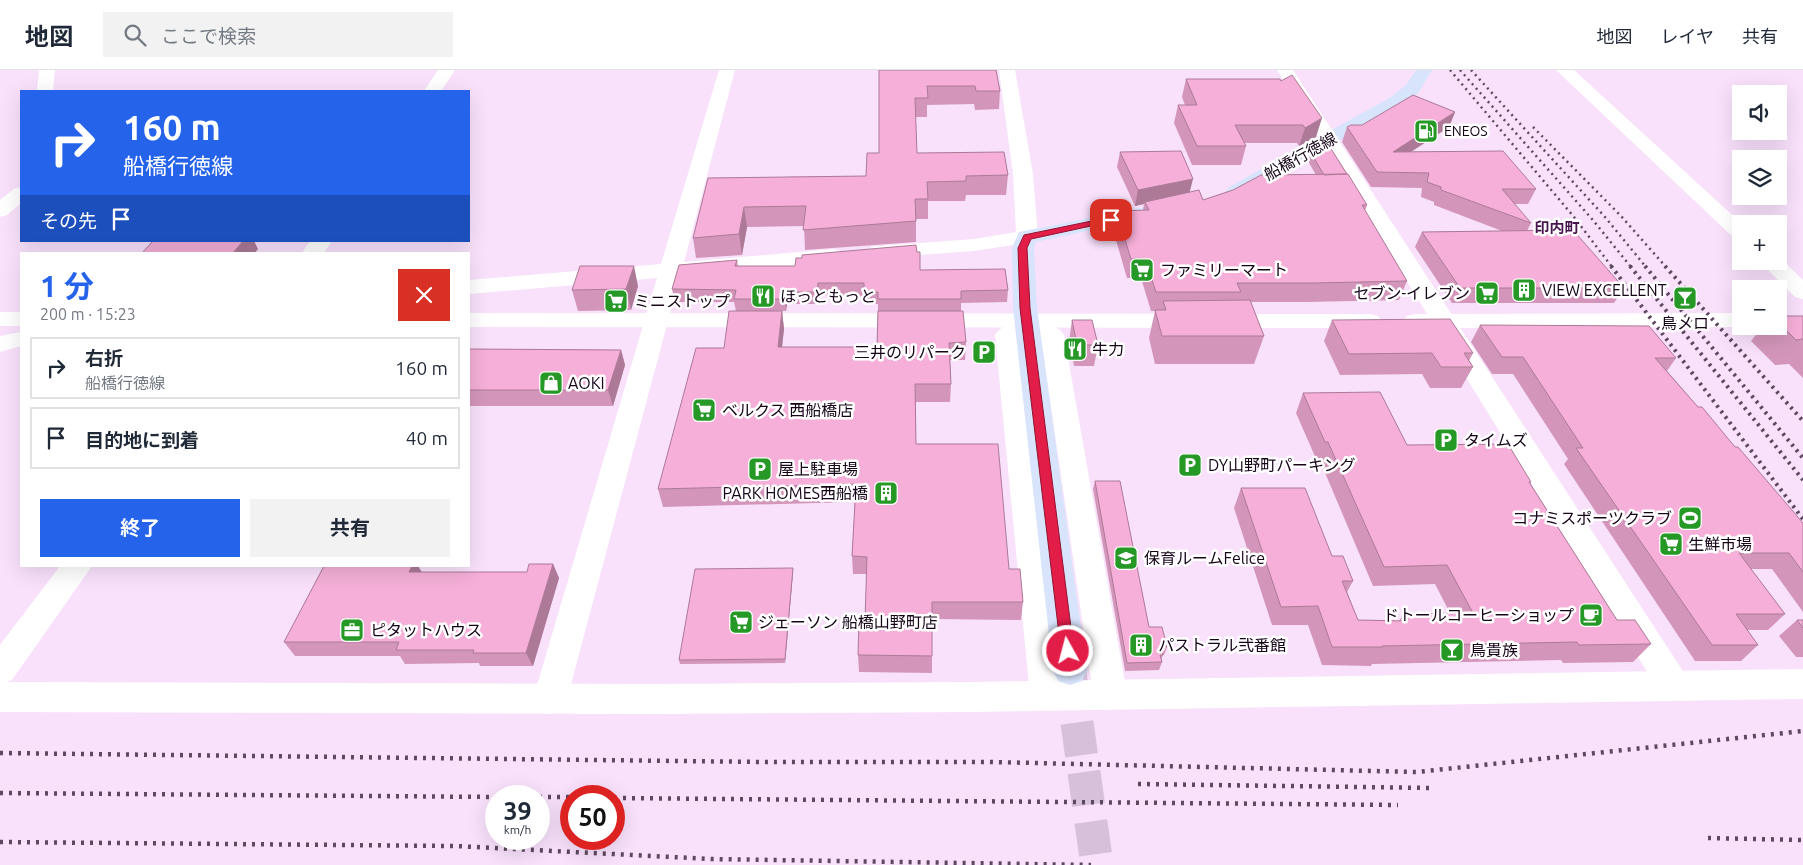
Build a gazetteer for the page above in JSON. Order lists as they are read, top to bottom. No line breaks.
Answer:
{"streets":{"main road":["船橋行徳線"]},"districts":["印内町"],"places":{"fuel station":["ENEOS"],"supermarket":["ファミリーマート","セブン-イレブン","ミニストップ","ベルクス 西船橋店","生鮮市場","ジェーソン 船橋山野町店"],"building":["VIEW EXCELLENT","PARK HOMES西船橋","パストラル弐番館"],"restaurant":["ほっともっと","牛力"],"bar":["鳥メロ","鳥貴族"],"parking":["三井のリパーク","タイムズ","DY山野町パーキング","屋上駐車場"],"shop":["AOKI"],"sports":["コナミスポーツクラブ"],"school or university":["保育ルームFelice"],"cafe":["ドトールコーヒーショップ"],"office":["ピタットハウス"]},"page":{"header":"地図","search":"ここで検索","nav":["地図","レイヤ","共有"],"map_buttons":["+","−"],"turn":["160 m","船橋行徳線"],"then":"その先","heading":["1 分","200 m · 15:23"],"list":[{"name":"右折","note":"船橋行徳線","value":"160 m"},{"name":"目的地に到着","value":"40 m"}],"buttons":["終了","共有"],"speed":"39 km/h","limit":"50"}}
